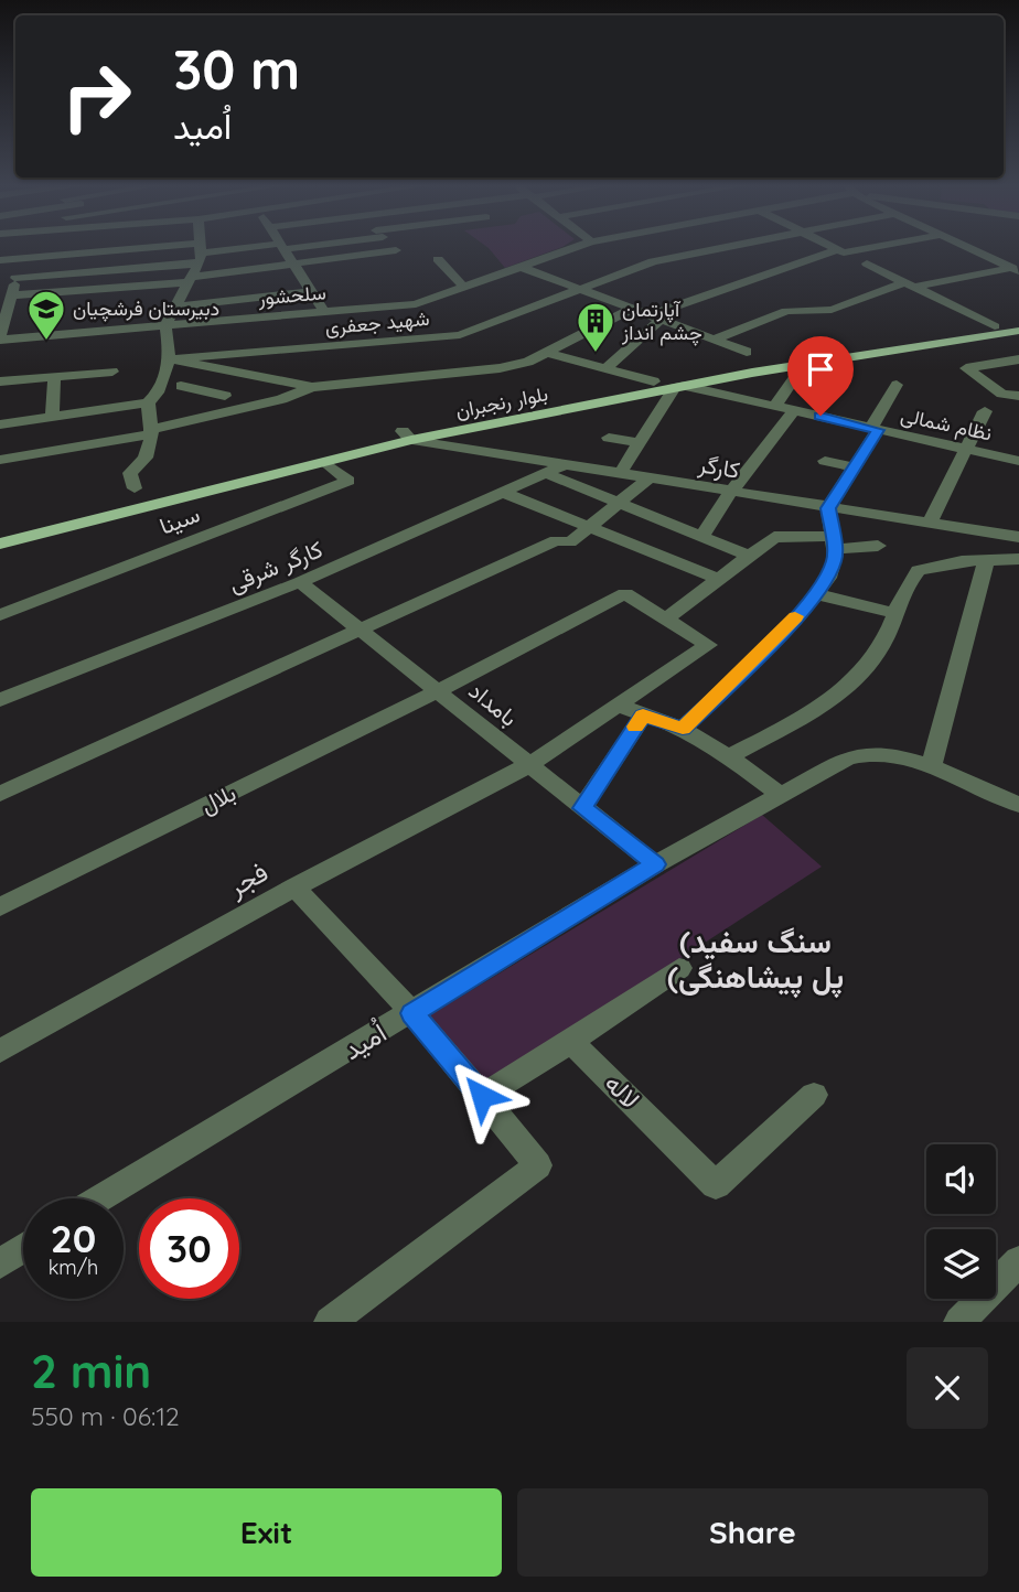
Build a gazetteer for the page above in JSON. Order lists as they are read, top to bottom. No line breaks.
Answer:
{"streets":{"main road":["بلوار رنجبران"],"street":["سلحشور","شهید جعفری","نظام شمالی","کارگر","سینا","کارگر شرقی","بامداد","بلال","فجر","اُمید","لاله"]},"crossings":[["بلوار رنجبران","نظام شمالی"],["بلوار رنجبران","کارگر"],["بلوار رنجبران","سینا"],["کارگر","کارگر شرقی"],["کارگر شرقی","بامداد"],["بامداد","بلال"],["بامداد","فجر"],["بامداد","اُمید"],["بلال","فجر"]],"districts":["(سنگ سفید (پل پیشاهنگی"],"places":{"school or university":["دبیرستان فرشچیان"],"building":["آپارتمان چشم انداز"]},"page":{"turn":["30 m","اُمید"],"speed":"20 km/h","limit":"30","heading":["2 min","550 m · 06:12"],"buttons":["Exit","Share"]}}
